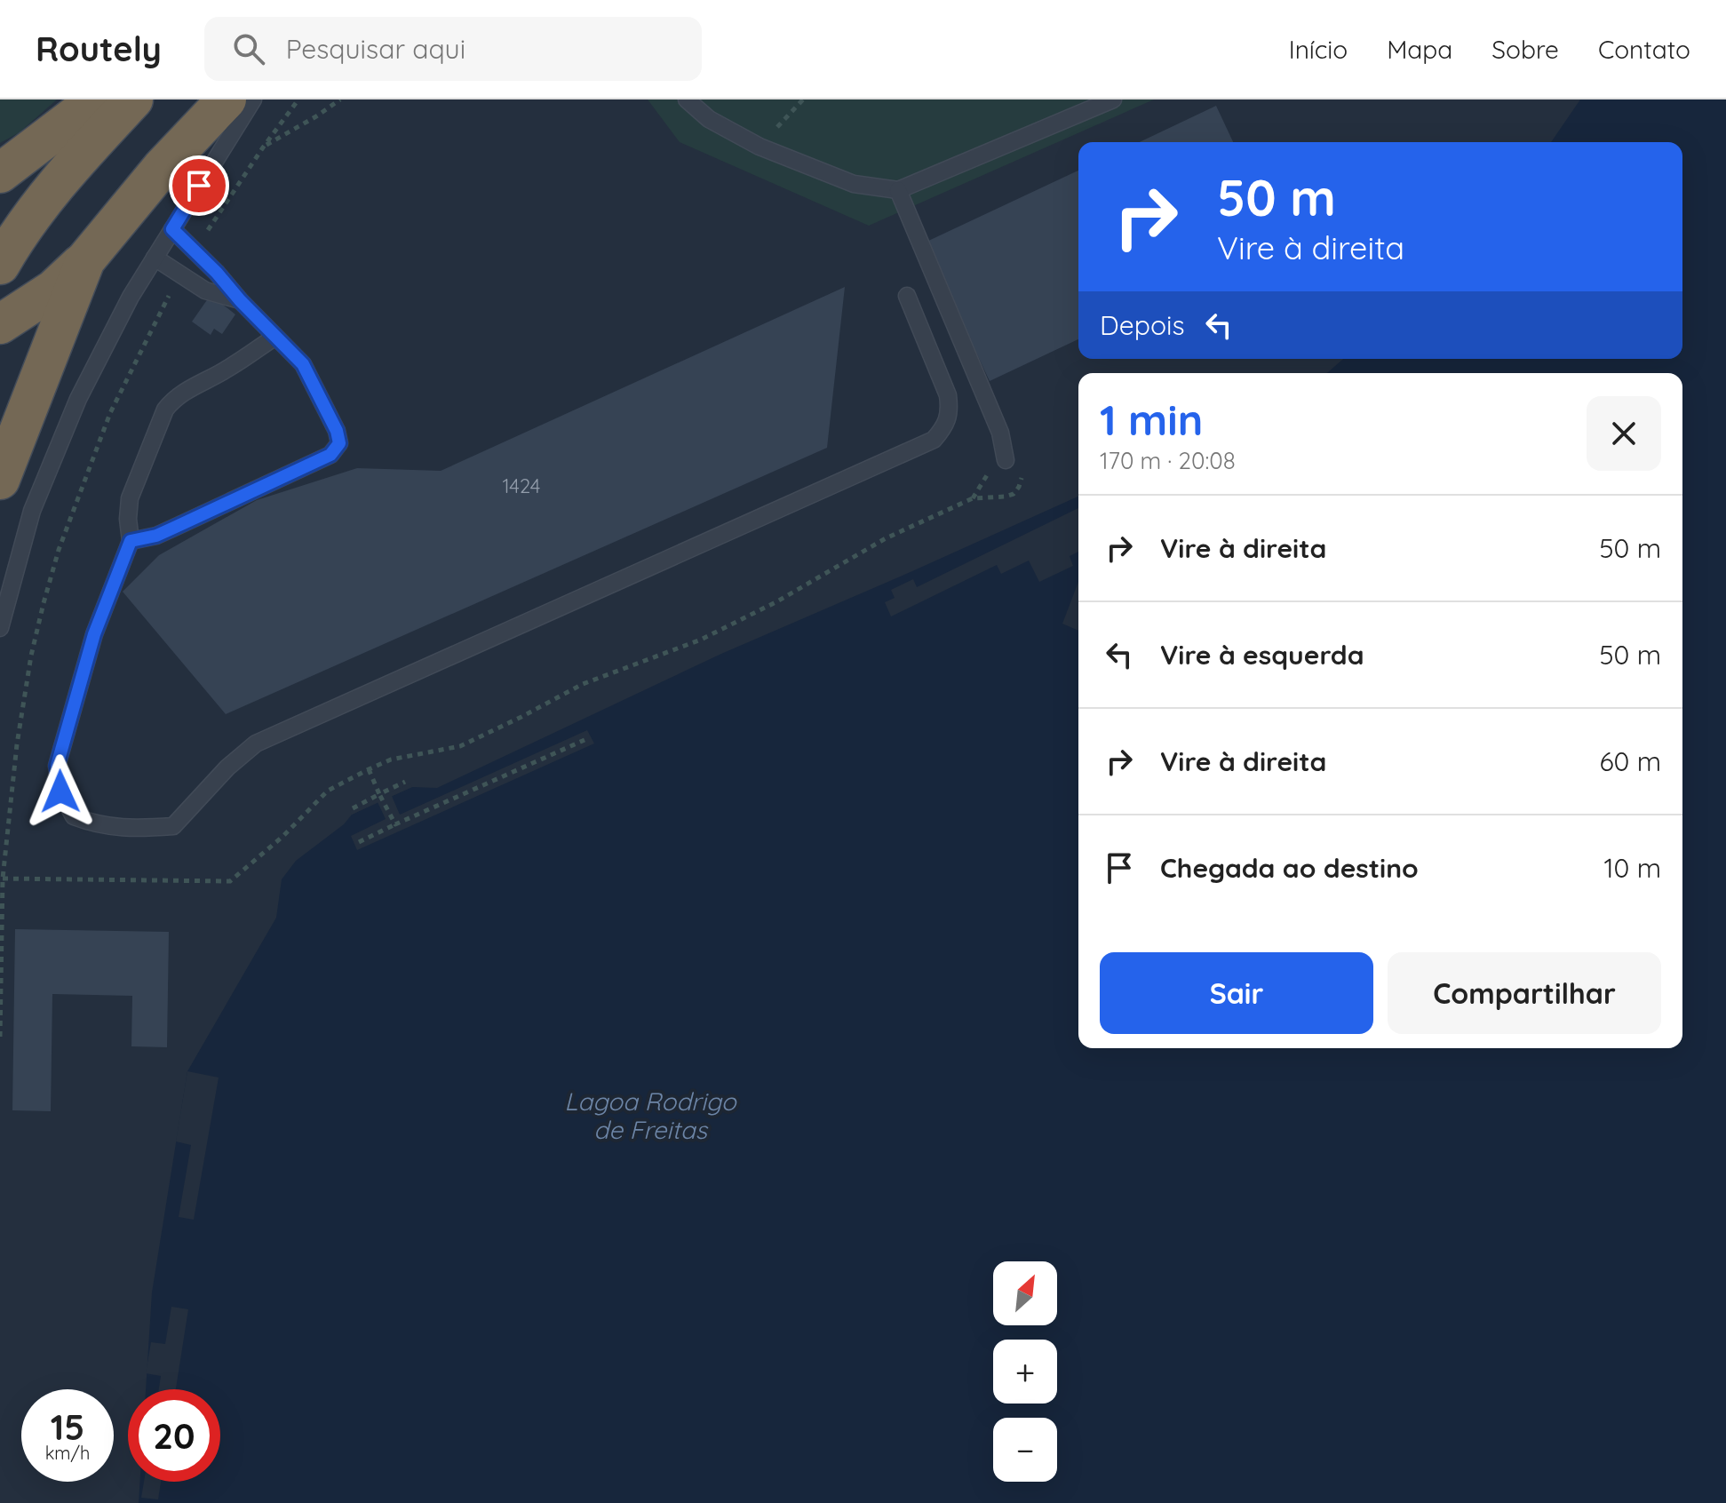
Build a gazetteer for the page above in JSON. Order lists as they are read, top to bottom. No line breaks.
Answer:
{"water":["Lagoa Rodrigo de Freitas"],"house_numbers":["1424"],"north":"top right","page":{"header":"Routely","search":"Pesquisar aqui","nav":["Início","Mapa","Sobre","Contato"],"turn":["50 m","Vire à direita"],"then":"Depois","heading":["1 min","170 m · 20:08"],"list":[{"name":"Vire à direita","value":"50 m"},{"name":"Vire à esquerda","value":"50 m"},{"name":"Vire à direita","value":"60 m"},{"name":"Chegada ao destino","value":"10 m"}],"buttons":["Sair","Compartilhar"],"map_buttons":["+","−"],"speed":"15 km/h","limit":"20"}}
